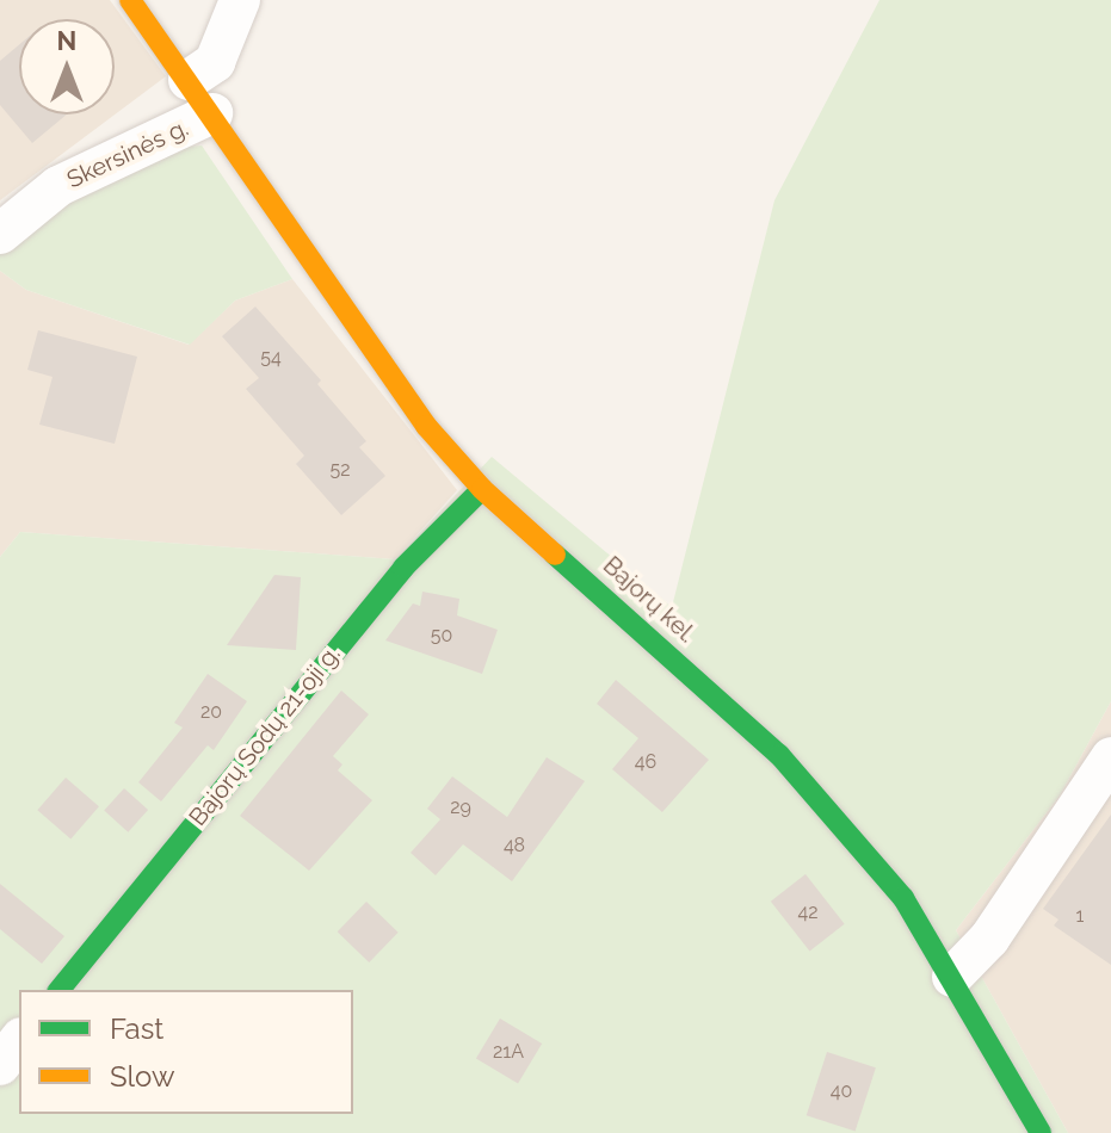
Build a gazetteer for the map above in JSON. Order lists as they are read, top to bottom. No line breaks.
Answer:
{"streets":{"street":["Skersinės g.","Bajorų kel.","Bajorų Sodų 21-oji g."]},"crossings":[["Skersinės g.","Bajorų kel."],["Bajorų kel.","Bajorų Sodų 21-oji g."]],"house_numbers":["54","52","50","20","46","29","48","42","1","21A","40"],"legend":["Fast","Slow"],"north":"top"}
